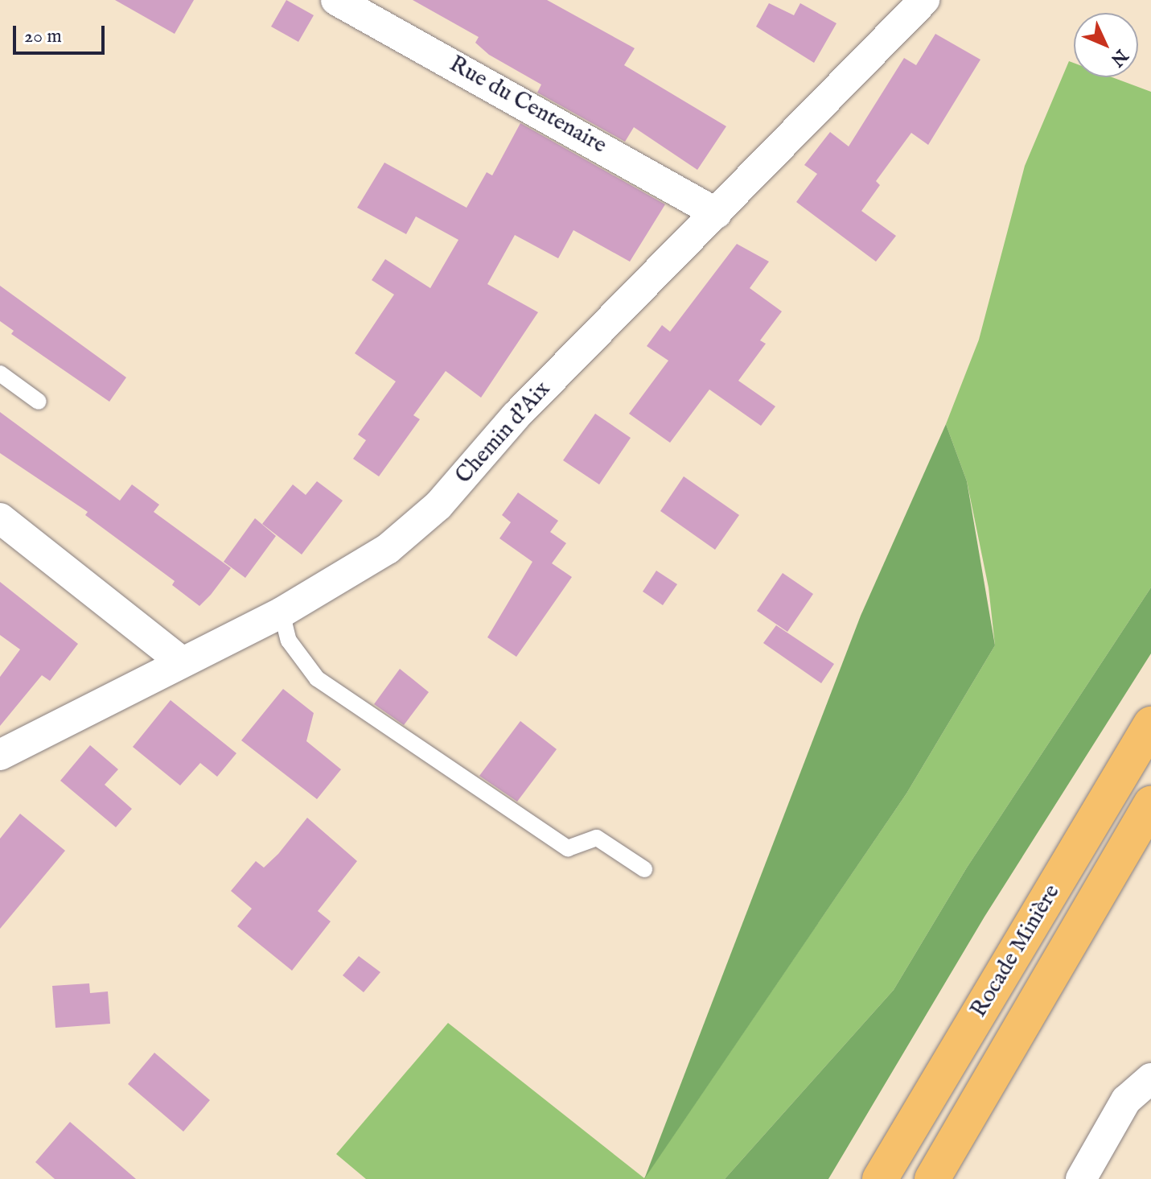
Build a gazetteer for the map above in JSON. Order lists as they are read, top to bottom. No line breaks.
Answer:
{"streets":{"highway":["Rocade Minière"],"street":["Rue du Centenaire","Chemin d'Aix"]},"crossings":[["Rue du Centenaire","Chemin d'Aix"]],"scale_bar":"20 m","north":"bottom right"}
